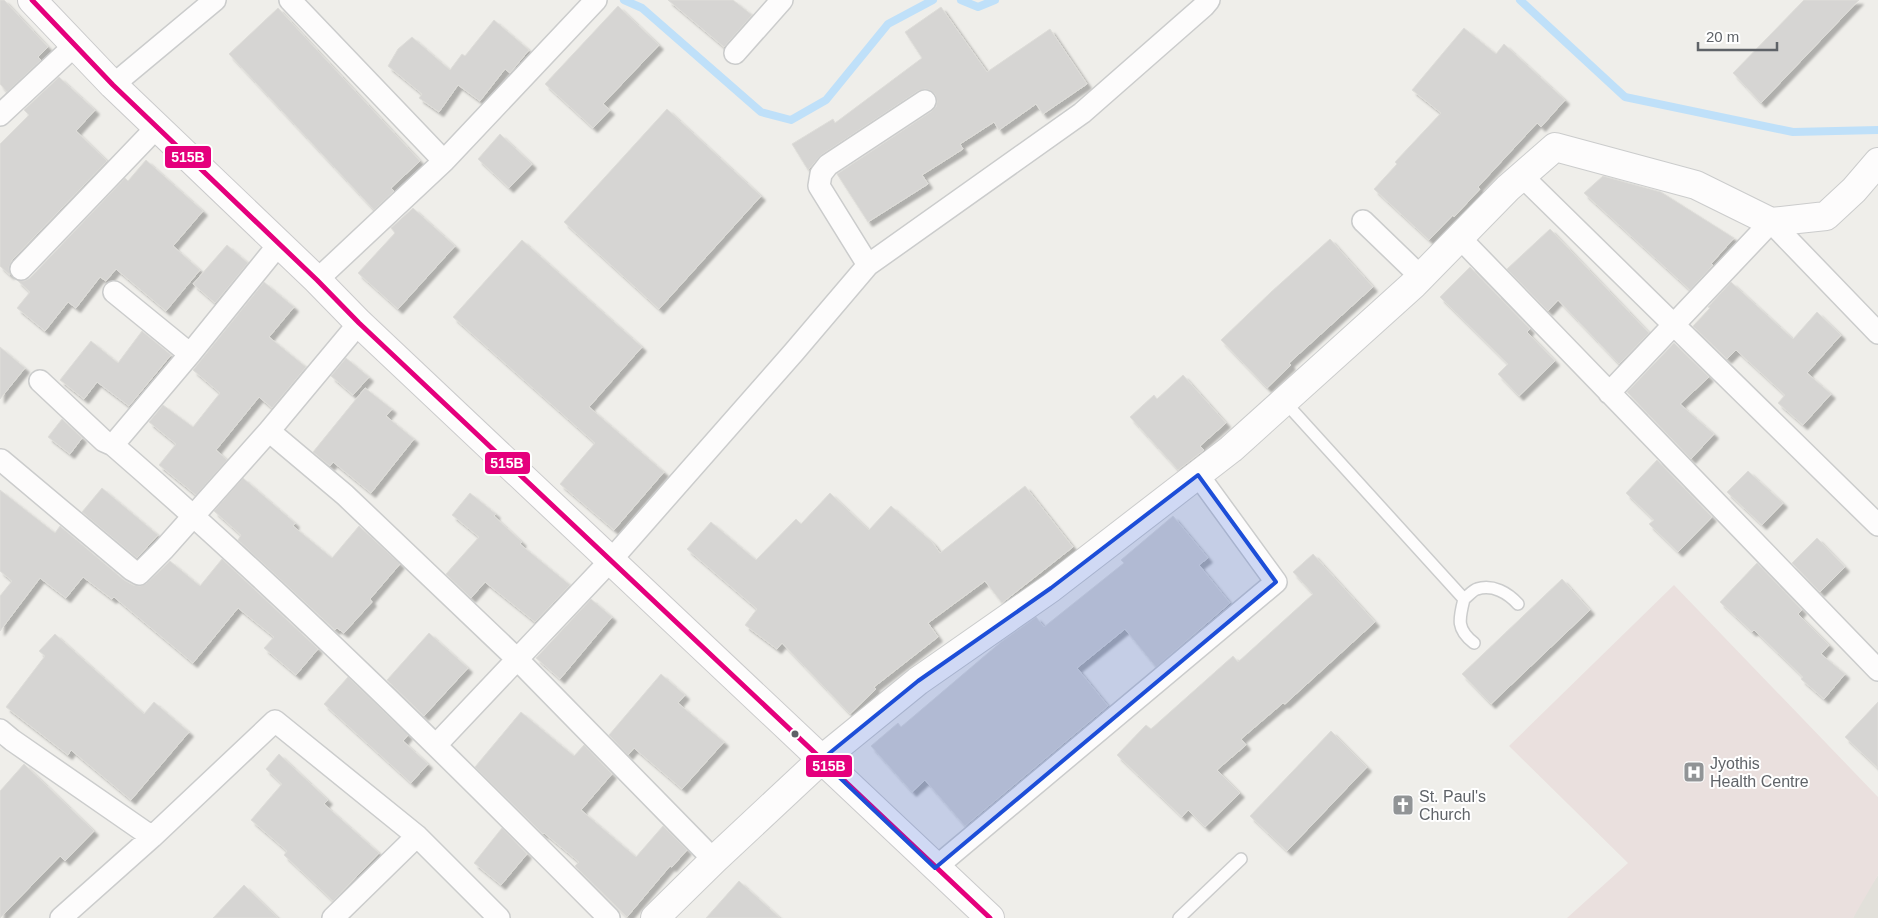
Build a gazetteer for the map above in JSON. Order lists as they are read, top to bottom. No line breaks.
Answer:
{"places":{"hospital":["Jyothis Health Centre"],"church":["St. Paul's Church"]},"lines":["transit line 515B"],"scale_bar":"20 m"}
